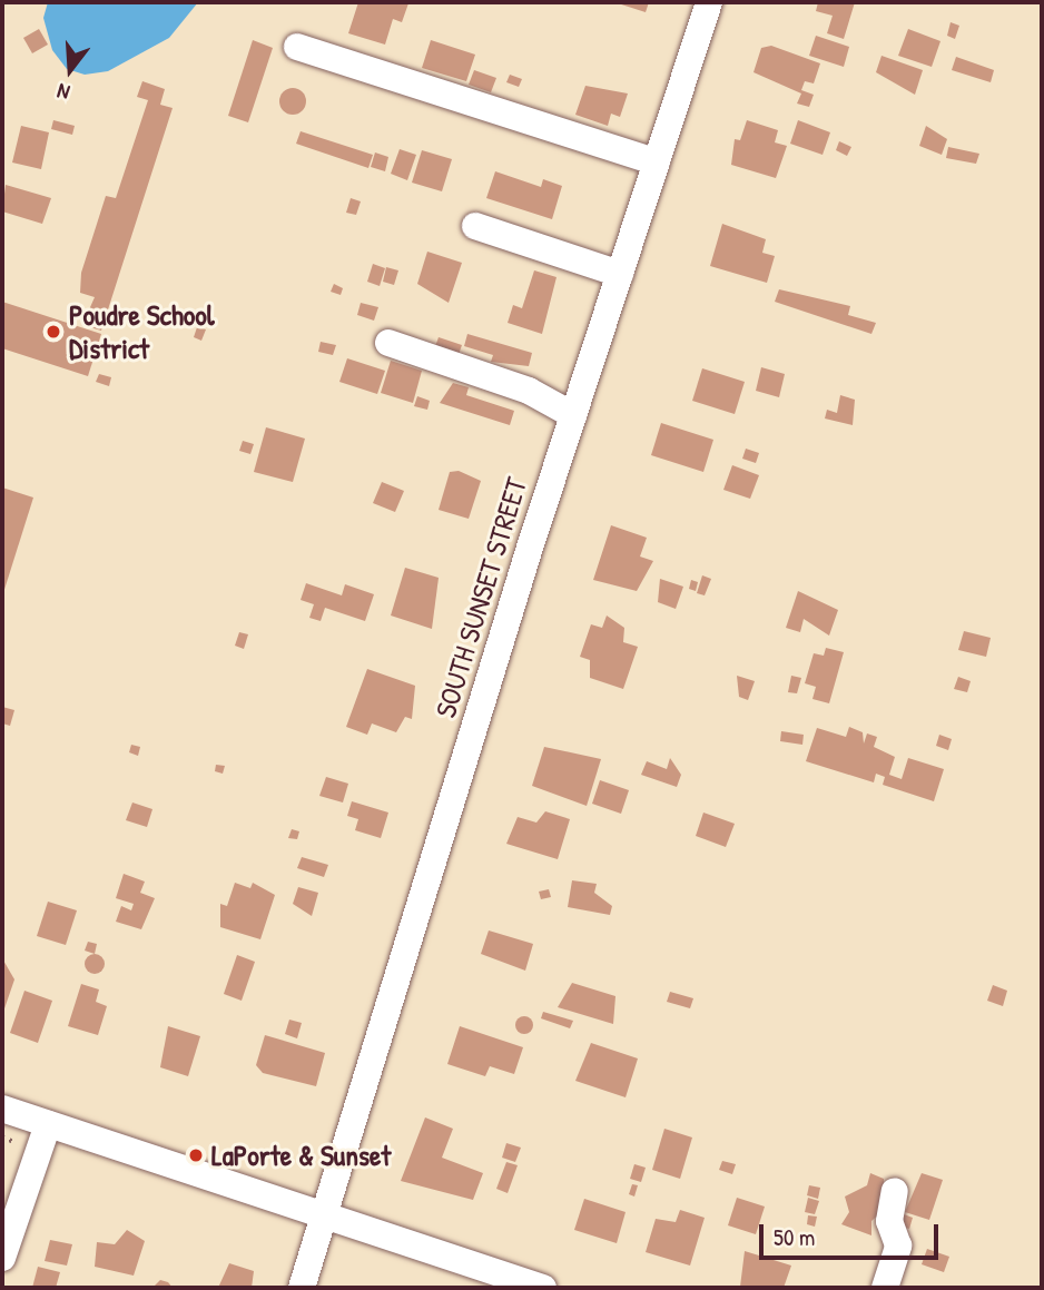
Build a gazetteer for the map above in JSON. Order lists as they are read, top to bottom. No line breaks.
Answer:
{"streets":{"street":["SOUTH SUNSET STREET"]},"places":["Poudre School District","LaPorte & Sunset"],"scale_bar":"50 m","north":"bottom"}
